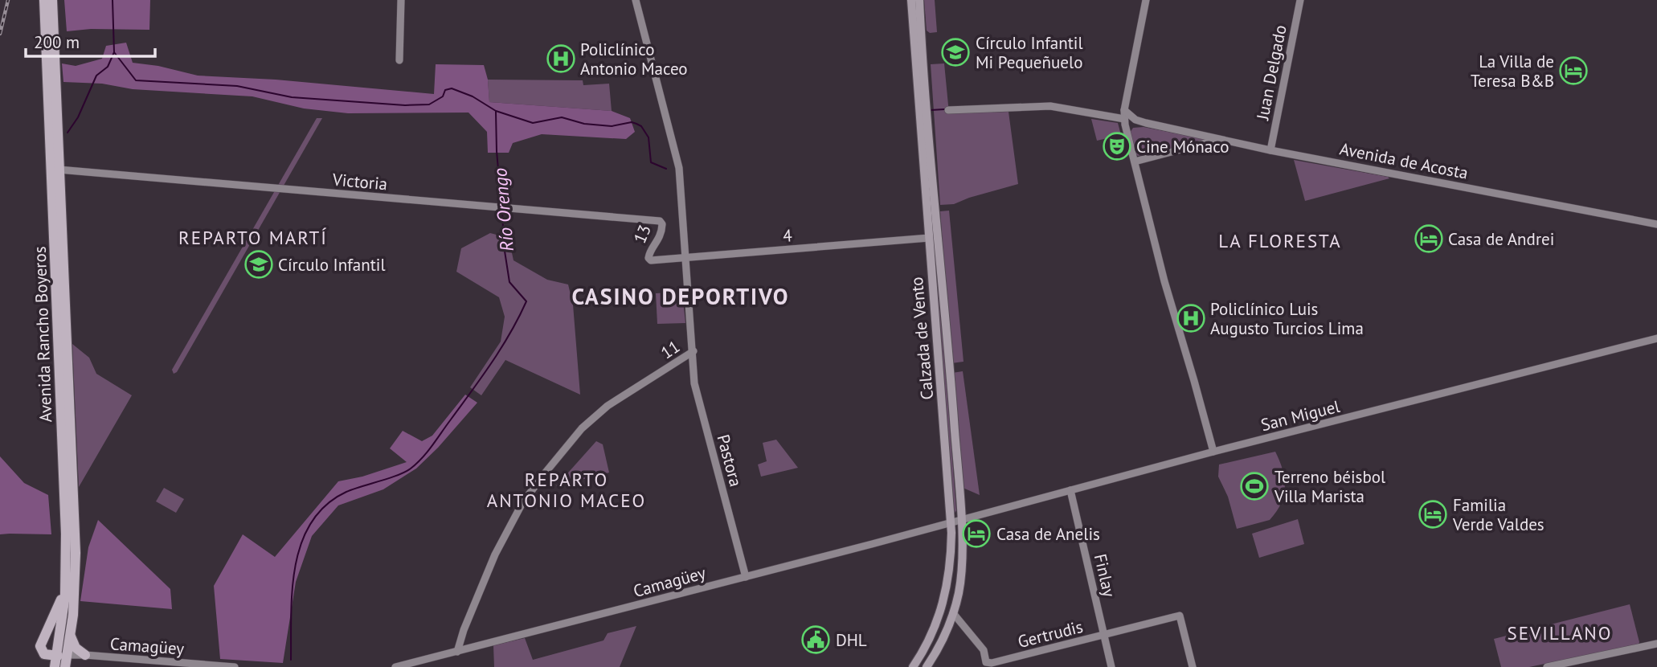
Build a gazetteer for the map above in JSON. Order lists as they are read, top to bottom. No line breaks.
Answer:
{"streets":{"highway":["Avenida Rancho Boyeros"],"main road":["Calzada de Vento"],"street":["Juan Delgado","Avenida de Acosta","Victoria","13","4","11","San Miguel","Pastora","Finlay","Camagüey","Gertrudis"]},"crossings":[["Juan Delgado","Avenida de Acosta"],["Victoria","13"],["Victoria","Avenida Rancho Boyeros"],["13","4"],["4","Calzada de Vento"],["4","11"],["Avenida Rancho Boyeros","Camagüey"],["Calzada de Vento","San Miguel"],["Calzada de Vento","Camagüey"],["Calzada de Vento","Gertrudis"],["11","Pastora"],["11","Camagüey"],["San Miguel","Finlay"],["San Miguel","Camagüey"],["Pastora","Camagüey"],["Finlay","Gertrudis"]],"districts":["REPARTO MARTÍ","LA FLORESTA","CASINO DEPORTIVO","REPARTO ANTONIO MACEO","SEVILLANO"],"water":["Río Orengo"],"places":{"school or university":["Círculo Infantil Mi Pequeñuelo","Círculo Infantil"],"hospital":["Policlínico Antonio Maceo","Policlínico Luis Augusto Turcios Lima"],"hotel":["La Villa de Teresa B&B","Casa de Andrei","Familia Verde Valdes","Casa de Anelis"],"theatre":["Cine Mónaco"],"sports":["Terreno béisbol Villa Marista"],"public building":["DHL"]},"scale_bar":"200 m"}
